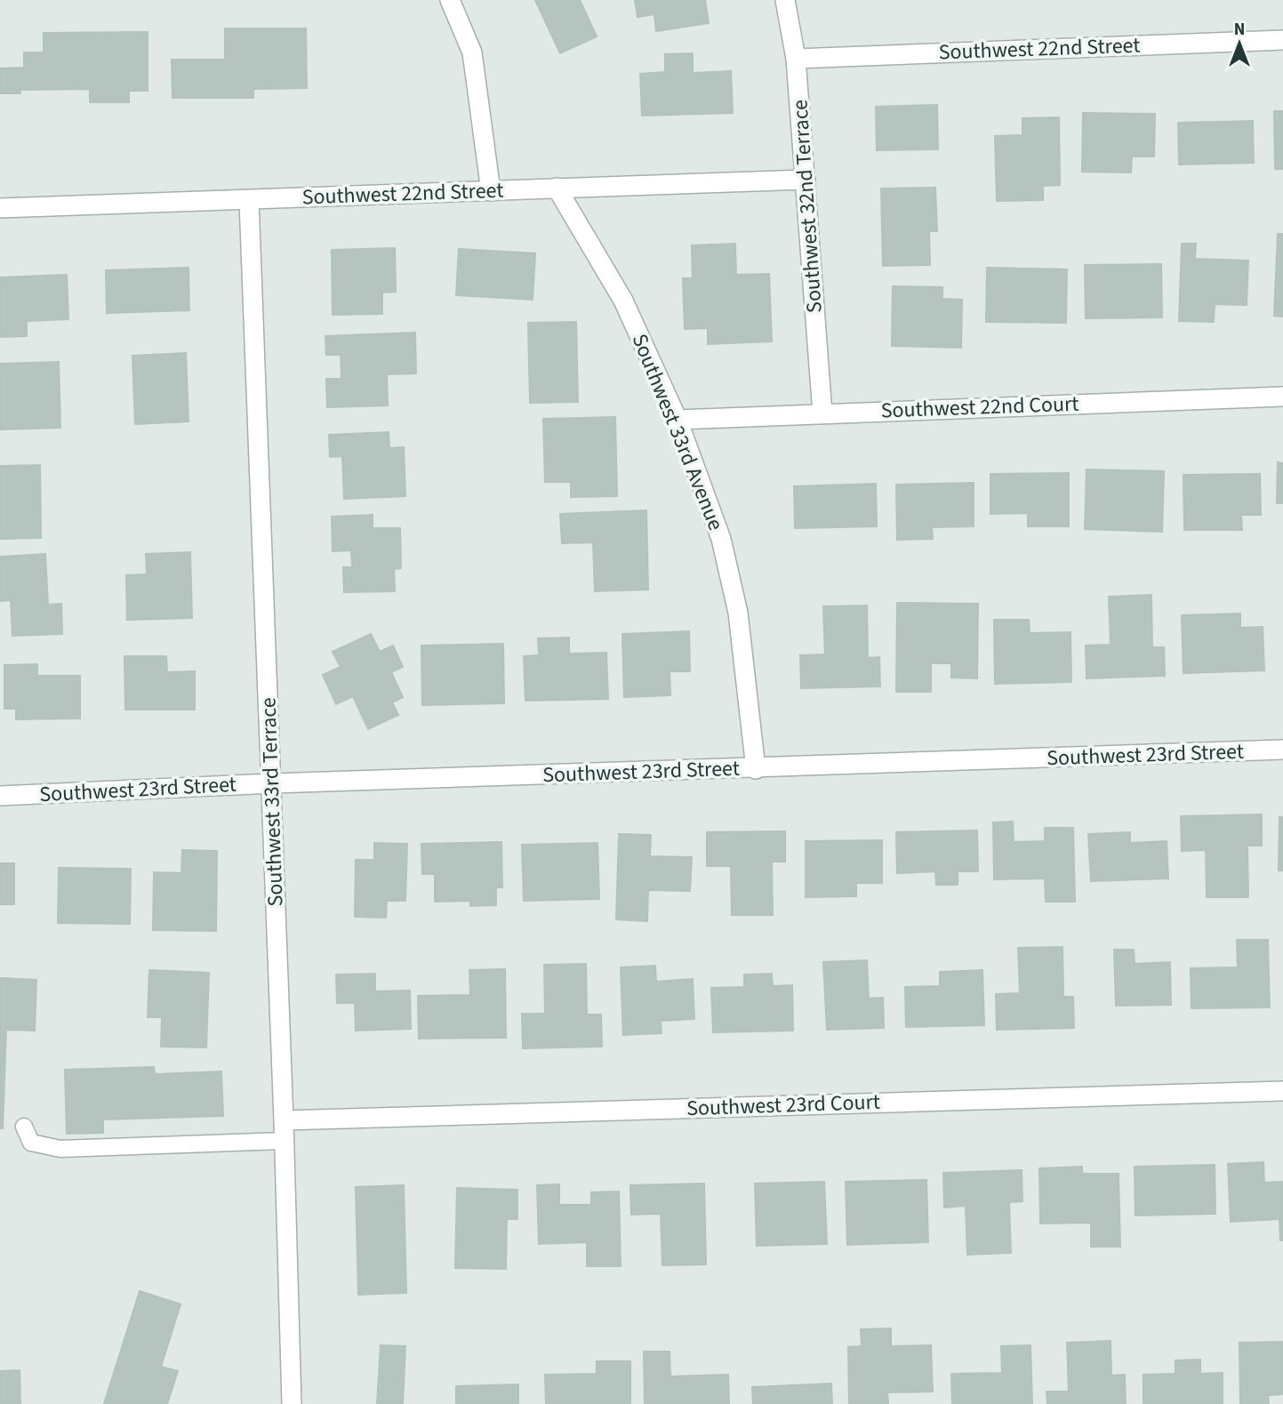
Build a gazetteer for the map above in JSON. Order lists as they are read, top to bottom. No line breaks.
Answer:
{"streets":{"street":["Southwest 22nd Street","Southwest 32nd Terrace","Southwest 22nd Court","Southwest 33rd Avenue","Southwest 23rd Street","Southwest 33rd Terrace","Southwest 23rd Court"]},"crossings":[["Southwest 22nd Street","Southwest 32nd Terrace"],["Southwest 22nd Street","Southwest 33rd Avenue"],["Southwest 22nd Street","Southwest 33rd Terrace"],["Southwest 32nd Terrace","Southwest 22nd Court"],["Southwest 22nd Court","Southwest 33rd Avenue"],["Southwest 33rd Avenue","Southwest 23rd Street"],["Southwest 23rd Street","Southwest 33rd Terrace"],["Southwest 33rd Terrace","Southwest 23rd Court"]],"north":"top"}
